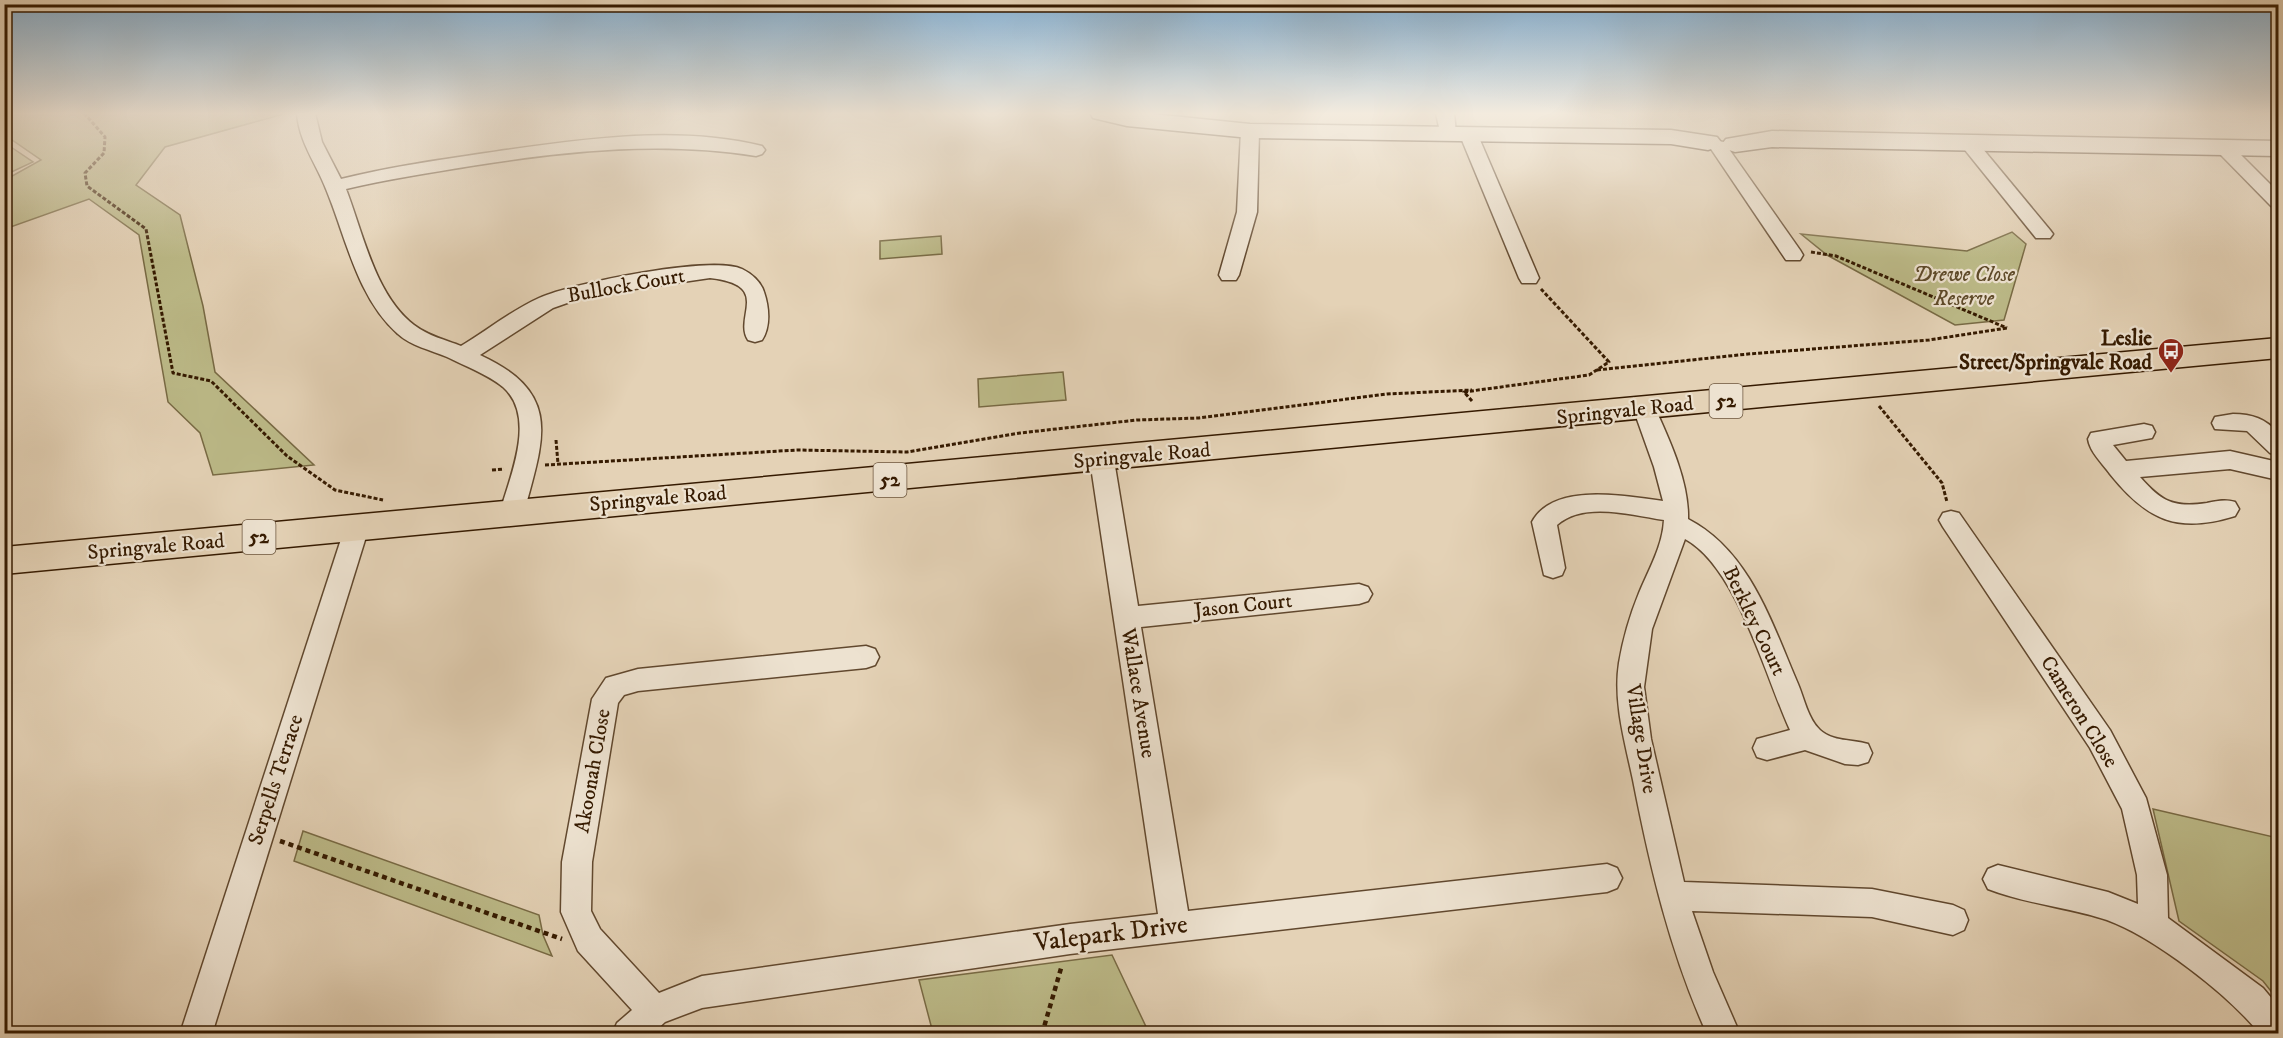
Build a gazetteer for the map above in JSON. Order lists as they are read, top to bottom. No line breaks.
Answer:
{"streets":{"main road":["52","Springvale Road"],"street":["Bullock Court","Jason Court","Berkley Court","Wallace Avenue","Cameron Close","Village Drive","Akoonah Close","Serpells Terrace","Valepark Drive"]},"crossings":[["Springvale Road","Wallace Avenue"],["Springvale Road","Village Drive"],["Springvale Road","Serpells Terrace"],["Jason Court","Wallace Avenue"],["Berkley Court","Village Drive"],["Wallace Avenue","Valepark Drive"],["Akoonah Close","Valepark Drive"]],"parks":["Drewe Close Reserve"],"places":{"bus stop":["Leslie Street/Springvale Road"]}}
